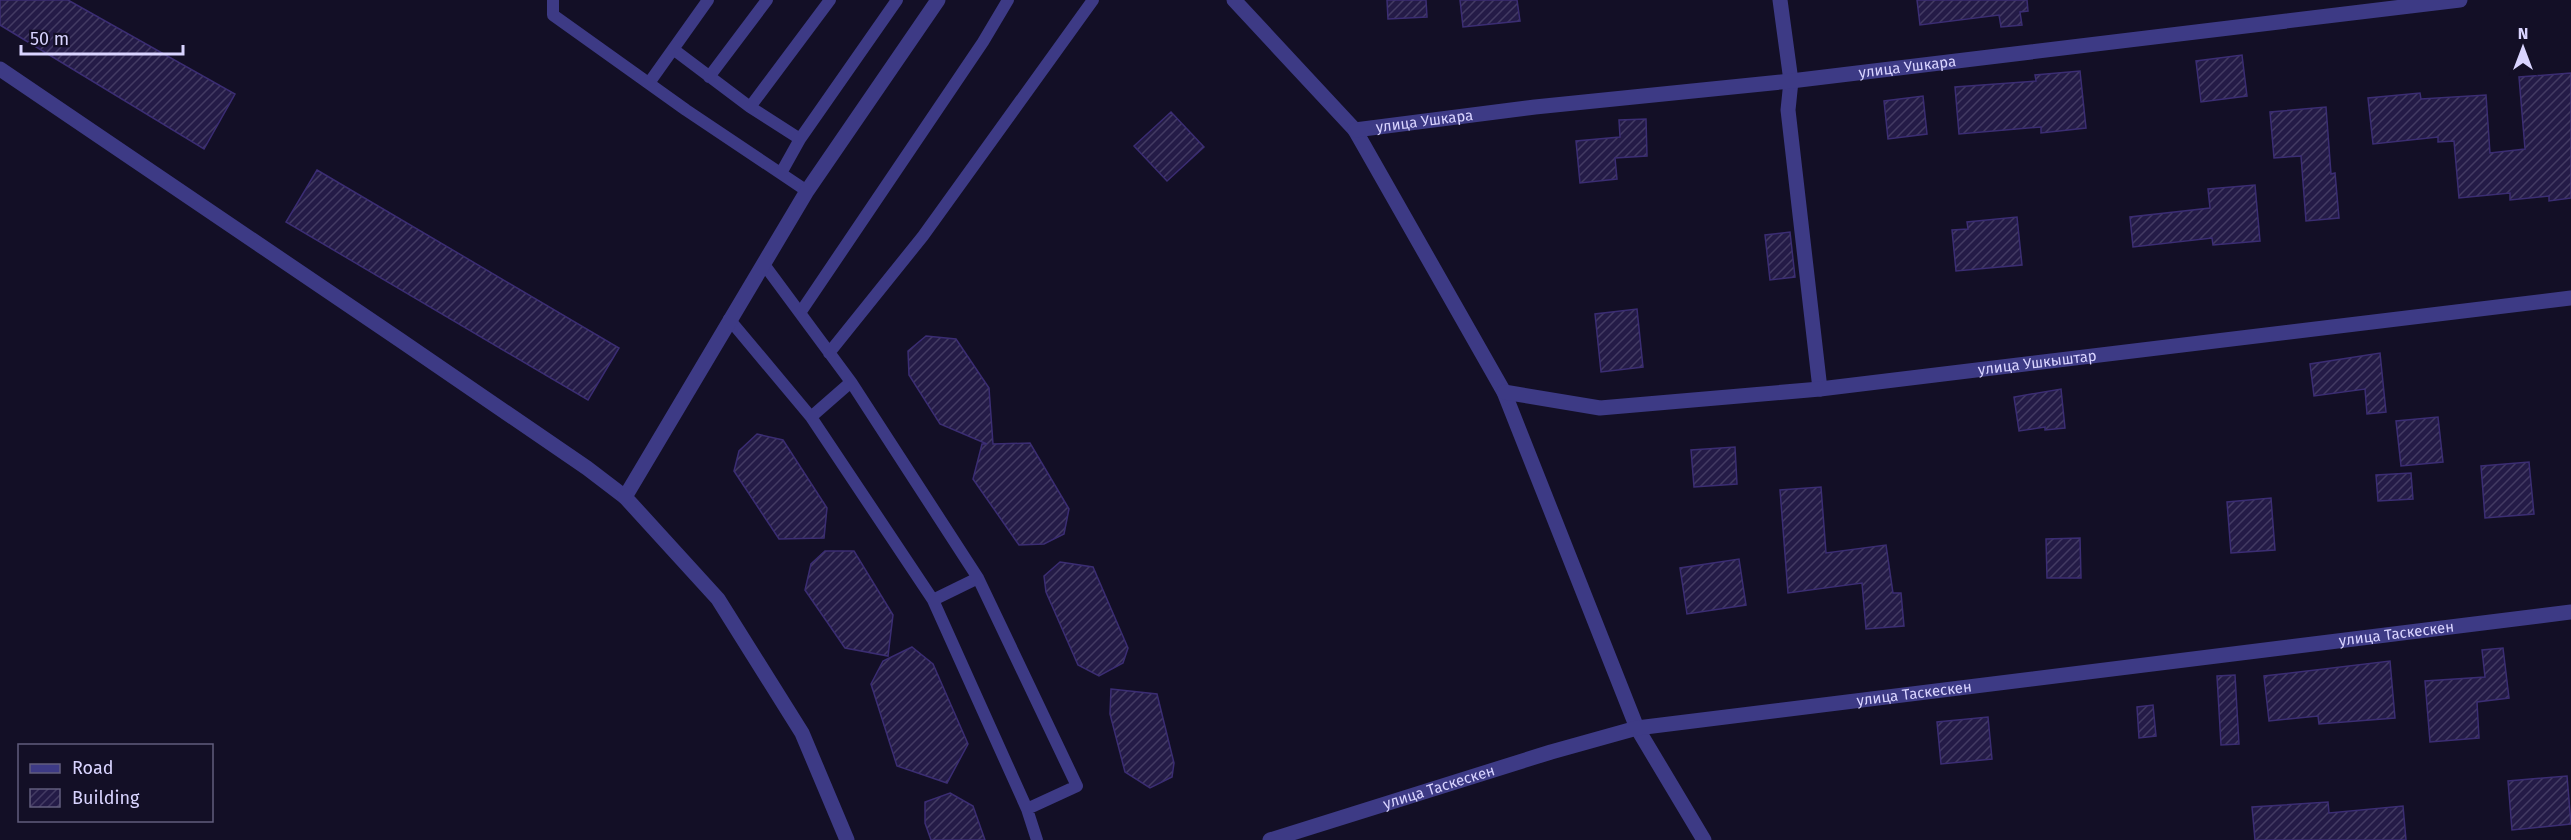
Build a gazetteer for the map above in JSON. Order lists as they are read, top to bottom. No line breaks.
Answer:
{"streets":{"street":["улица Ушкара","улица Ушкыштар","улица Таскескен"]},"legend":["Road","Building"],"scale_bar":"50 m","north":"top"}
